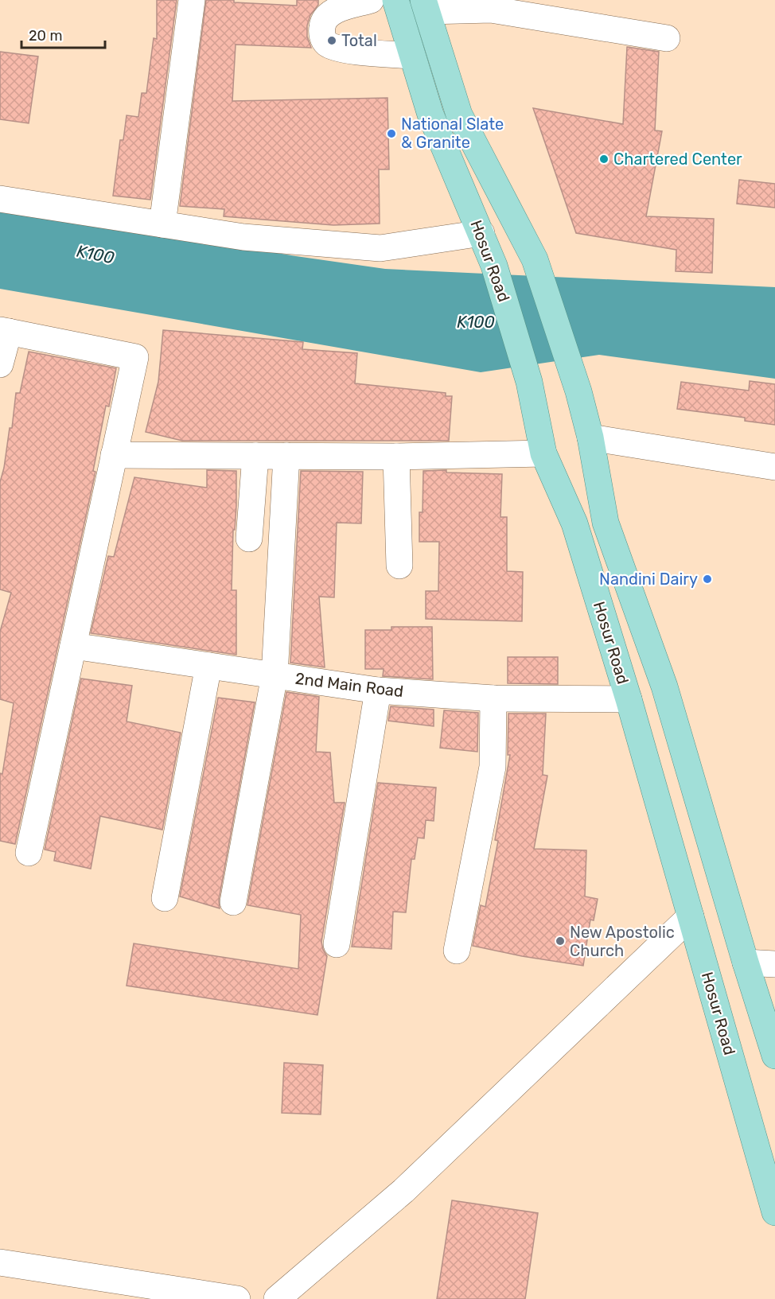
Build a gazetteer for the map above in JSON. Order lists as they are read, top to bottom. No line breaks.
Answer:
{"streets":{"main road":["Hosur Road"],"street":["2nd Main Road"]},"crossings":[["Hosur Road","2nd Main Road"]],"water":["K100"],"places":["Total","National Slate & Granite","Chartered Center","Nandini Dairy","New Apostolic Church"],"scale_bar":"20 m"}
